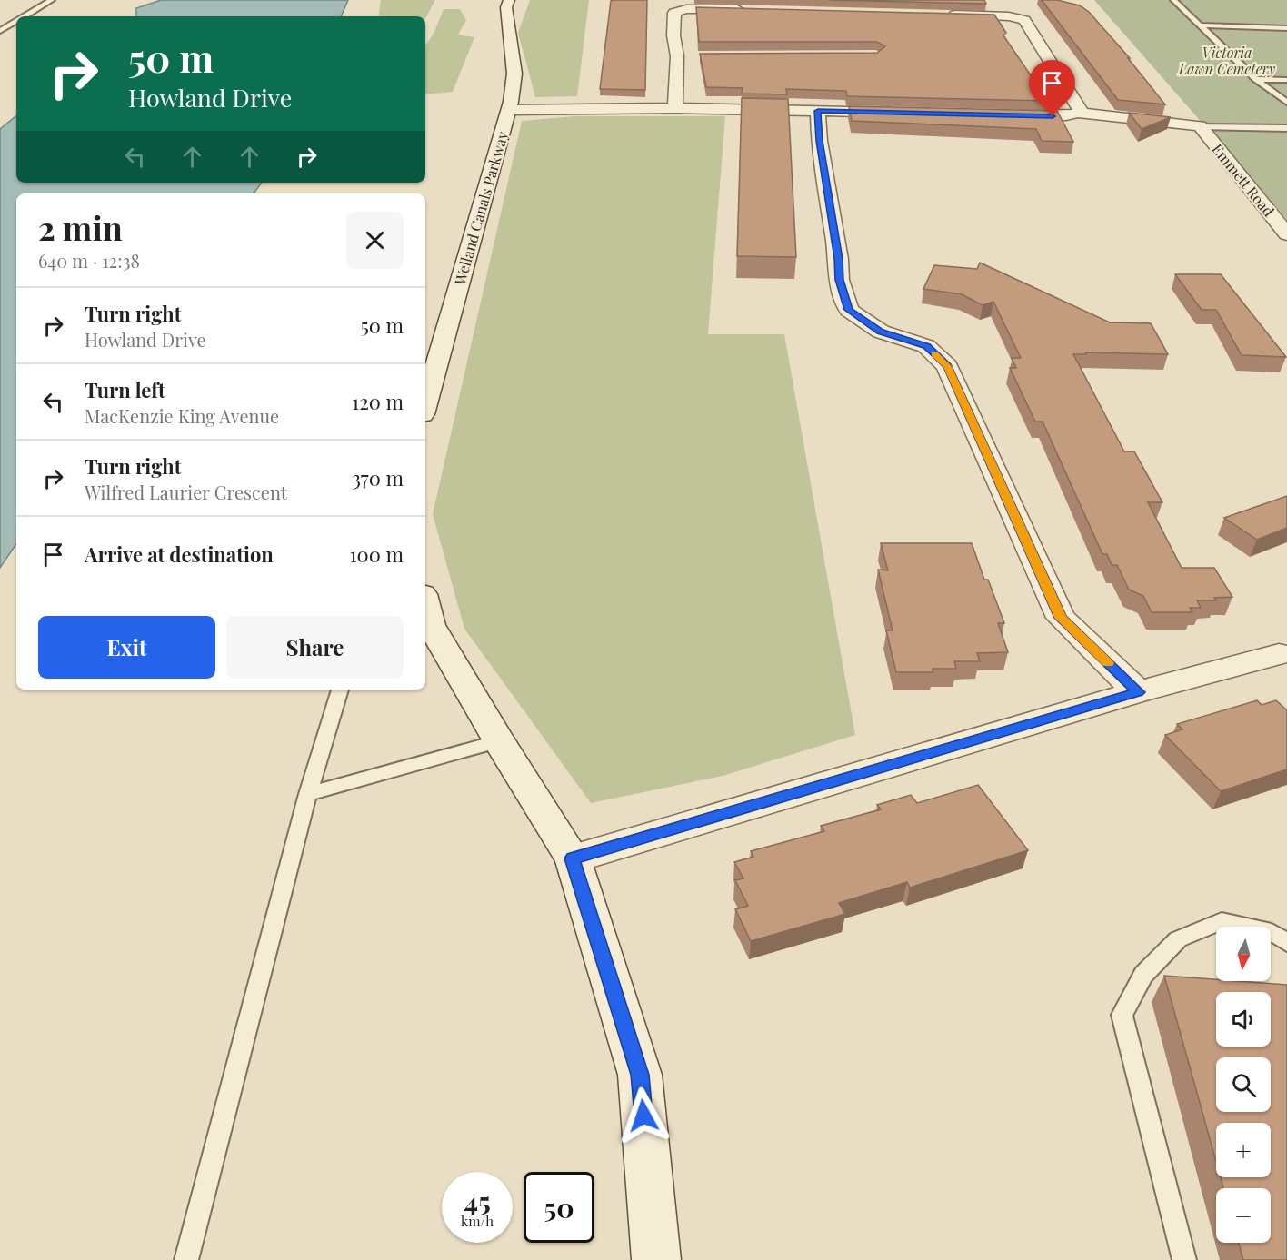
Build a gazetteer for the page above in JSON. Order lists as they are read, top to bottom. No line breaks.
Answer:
{"streets":{"street":["Emmett Road","Welland Canals Parkway"]},"parks":["Victoria Lawn Cemetery"],"north":"bottom","page":{"turn":["50 m","Howland Drive"],"heading":["2 min","640 m · 12:38"],"list":[{"name":"Turn right","note":"Howland Drive","value":"50 m"},{"name":"Turn left","note":"MacKenzie King Avenue","value":"120 m"},{"name":"Turn right","note":"Wilfred Laurier Crescent","value":"370 m"},{"name":"Arrive at destination","value":"100 m"}],"buttons":["Exit","Share"],"map_buttons":["+","−"],"speed":"45 km/h","limit":"50"}}
